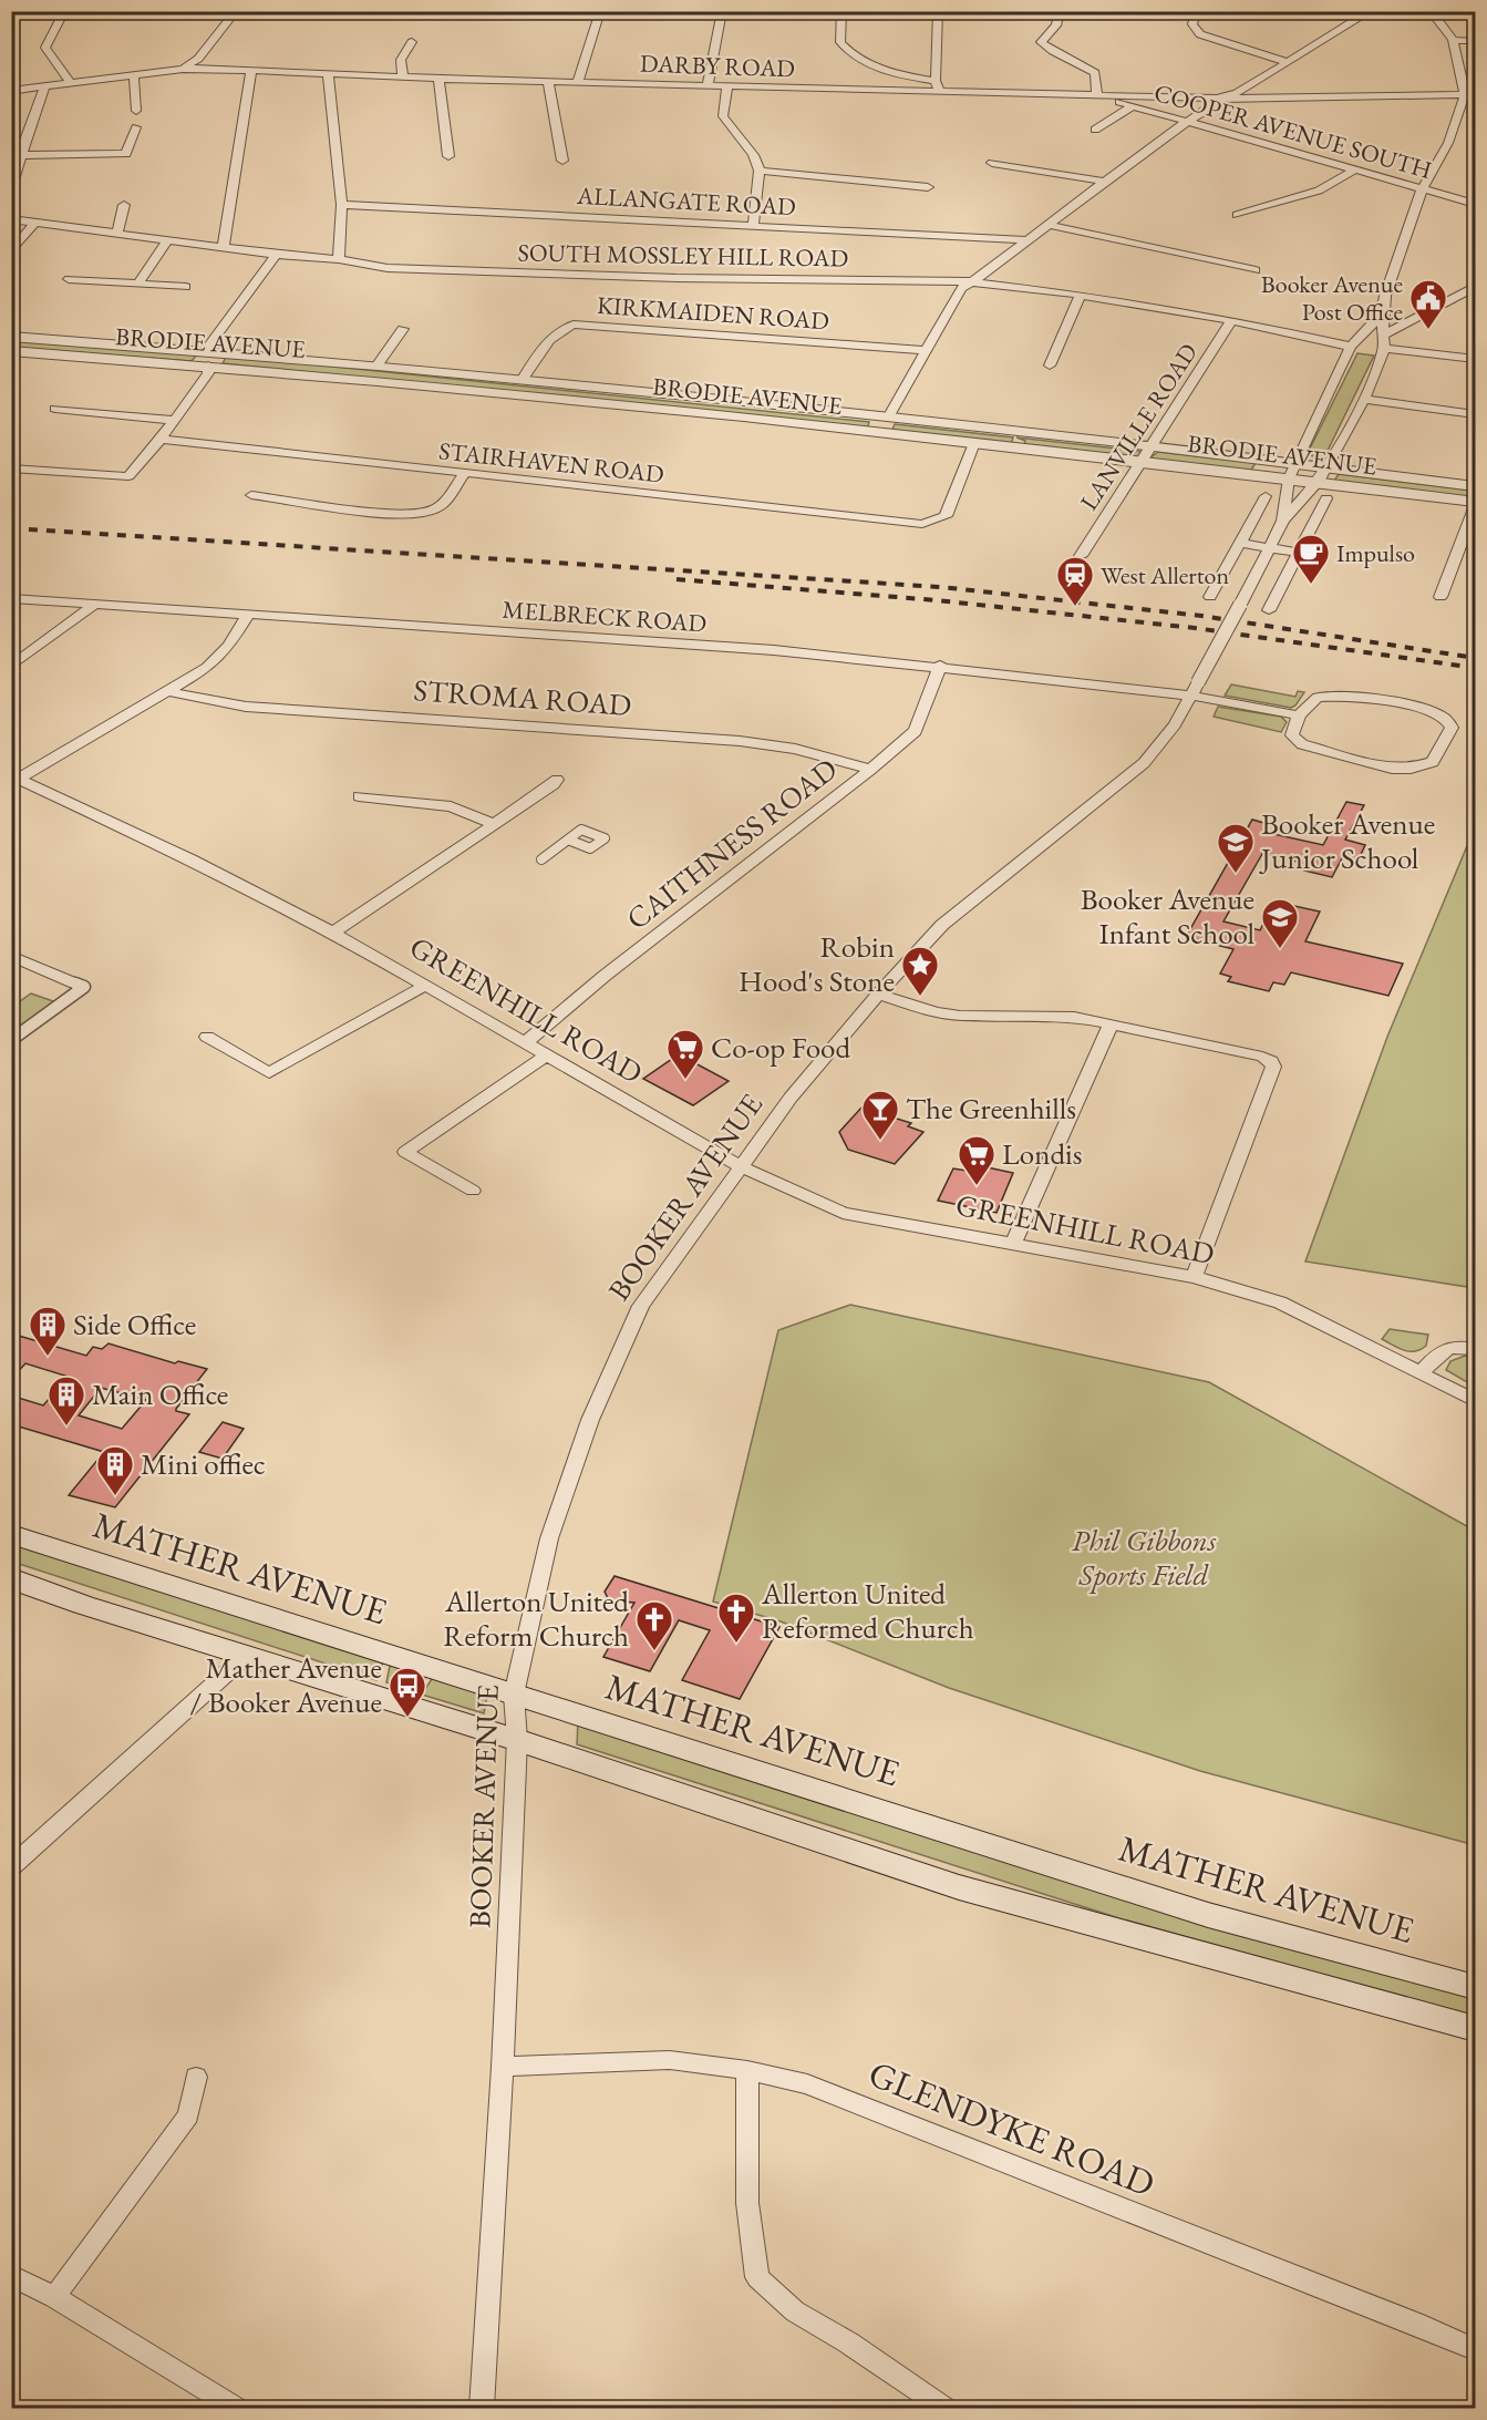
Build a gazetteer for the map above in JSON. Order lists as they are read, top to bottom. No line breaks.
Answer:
{"streets":{"main road":["MATHER AVENUE"],"street":["DARBY ROAD","COOPER AVENUE SOUTH","ALLANGATE ROAD","SOUTH MOSSLEY HILL ROAD","KIRKMAIDEN ROAD","BRODIE AVENUE","LANVILLE ROAD","STAIRHAVEN ROAD","MELBRECK ROAD","STROMA ROAD","CAITHNESS ROAD","GREENHILL ROAD","BOOKER AVENUE","GLENDYKE ROAD"]},"crossings":[["DARBY ROAD","COOPER AVENUE SOUTH"],["SOUTH MOSSLEY HILL ROAD","LANVILLE ROAD"],["SOUTH MOSSLEY HILL ROAD","BOOKER AVENUE"],["KIRKMAIDEN ROAD","BRODIE AVENUE"],["BRODIE AVENUE","LANVILLE ROAD"],["BRODIE AVENUE","STAIRHAVEN ROAD"],["BRODIE AVENUE","BOOKER AVENUE"],["MELBRECK ROAD","CAITHNESS ROAD"],["MELBRECK ROAD","BOOKER AVENUE"],["STROMA ROAD","CAITHNESS ROAD"],["CAITHNESS ROAD","GREENHILL ROAD"],["GREENHILL ROAD","BOOKER AVENUE"],["BOOKER AVENUE","MATHER AVENUE"],["BOOKER AVENUE","GLENDYKE ROAD"]],"parks":["Phil Gibbons Sports Field"],"places":{"public building":["Booker Avenue Post Office"],"cafe":["Impulso"],"station":["West Allerton"],"school or university":["Booker Avenue Junior School","Booker Avenue Infant School"],"place":["Robin Hood's Stone"],"supermarket":["Co-op Food","Londis"],"bar":["The Greenhills"],"building":["Side Office","Main Office","Mini offiec"],"church":["Allerton United Reformed Church","Allerton United Reform Church"],"bus stop":["Mather Avenue / Booker Avenue"]}}
